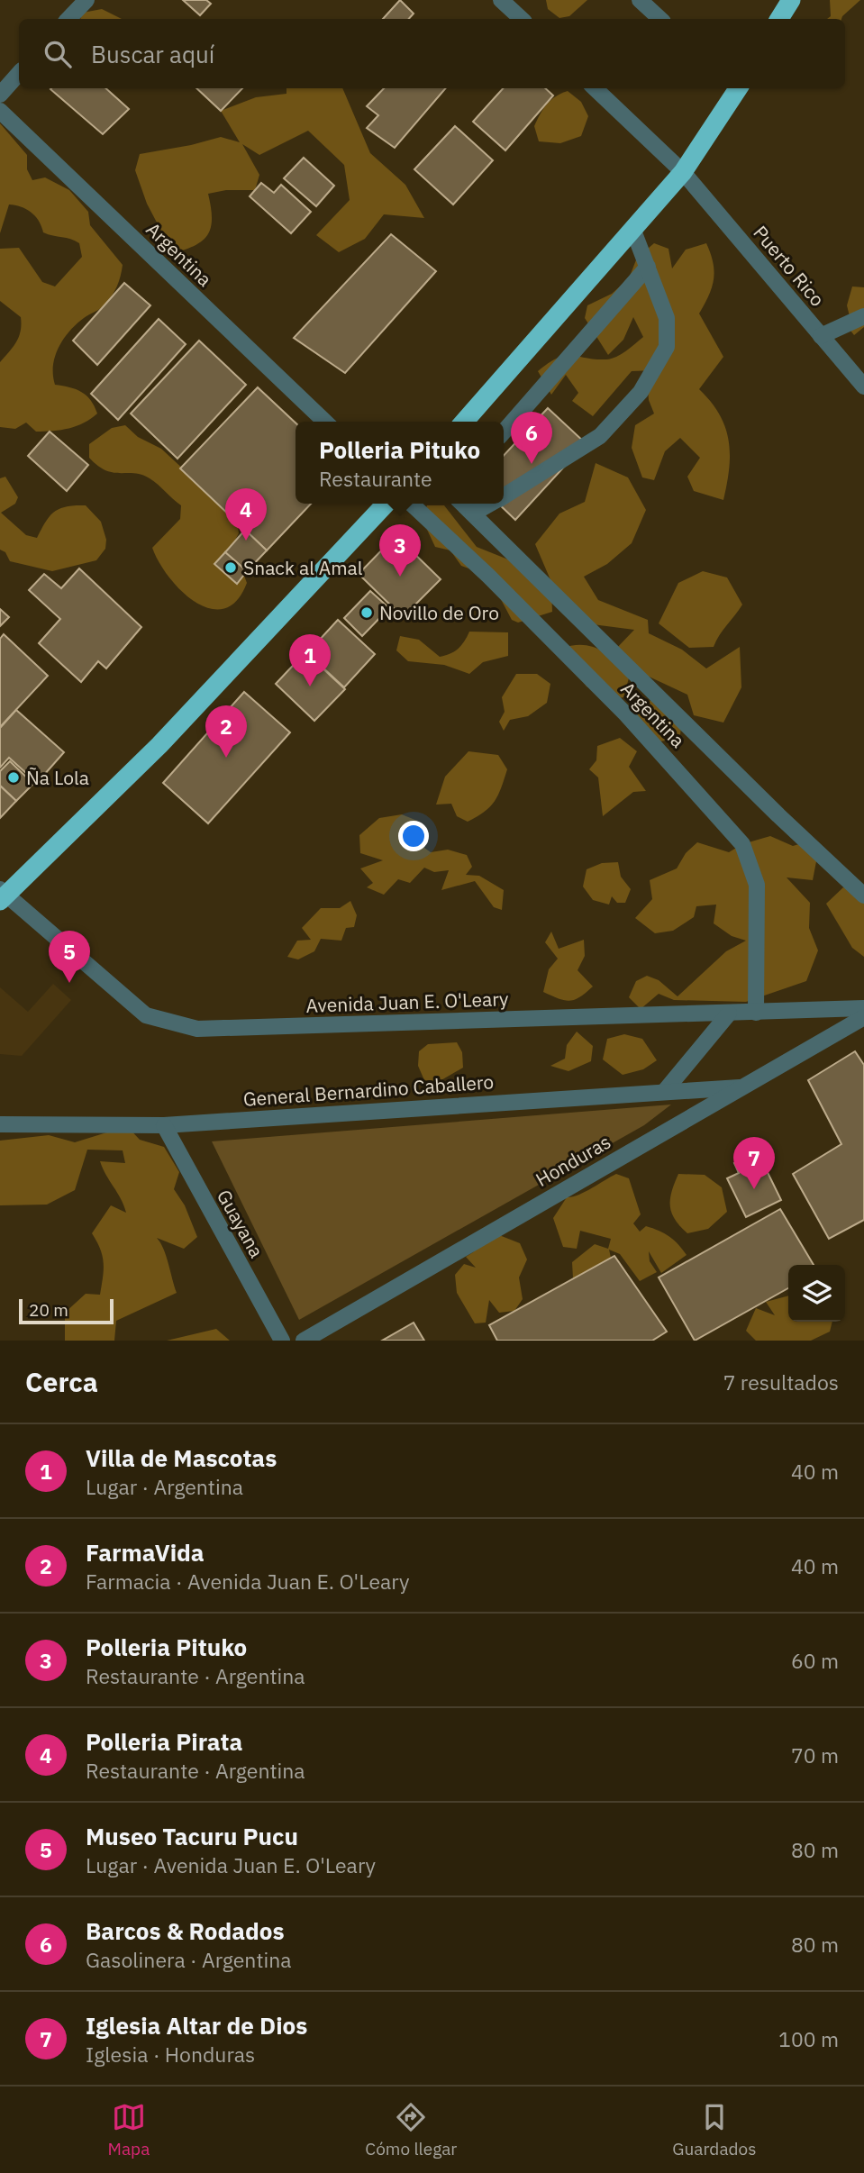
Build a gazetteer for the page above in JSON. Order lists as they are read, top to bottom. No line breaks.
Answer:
{"streets":{"street":["Argentina","Puerto Rico","Avenida Juan E. O'Leary","General Bernardino Caballero","Honduras","Guayana"]},"crossings":[["Argentina","Avenida Juan E. O'Leary"],["General Bernardino Caballero","Honduras"],["General Bernardino Caballero","Guayana"]],"places":["Snack al Amal","Novillo de Oro","Ña Lola"],"scale_bar":"20 m","page":{"search":"Buscar aquí","pins":["6","4","3","1","2","5","7"],"popup":["Polleria Pituko","Restaurante"],"scale":"20 m","heading":["Cerca","7 resultados"],"list":[{"mark":"1","name":"Villa de Mascotas","note":"Lugar · Argentina","value":"40 m"},{"mark":"2","name":"FarmaVida","note":"Farmacia · Avenida Juan E. O'Leary","value":"40 m"},{"mark":"3","name":"Polleria Pituko","note":"Restaurante · Argentina","value":"60 m"},{"mark":"4","name":"Polleria Pirata","note":"Restaurante · Argentina","value":"70 m"},{"mark":"5","name":"Museo Tacuru Pucu","note":"Lugar · Avenida Juan E. O'Leary","value":"80 m"},{"mark":"6","name":"Barcos & Rodados","note":"Gasolinera · Argentina","value":"80 m"},{"mark":"7","name":"Iglesia Altar de Dios","note":"Iglesia · Honduras","value":"100 m"}],"nav":["Mapa","Cómo llegar","Guardados"]}}
